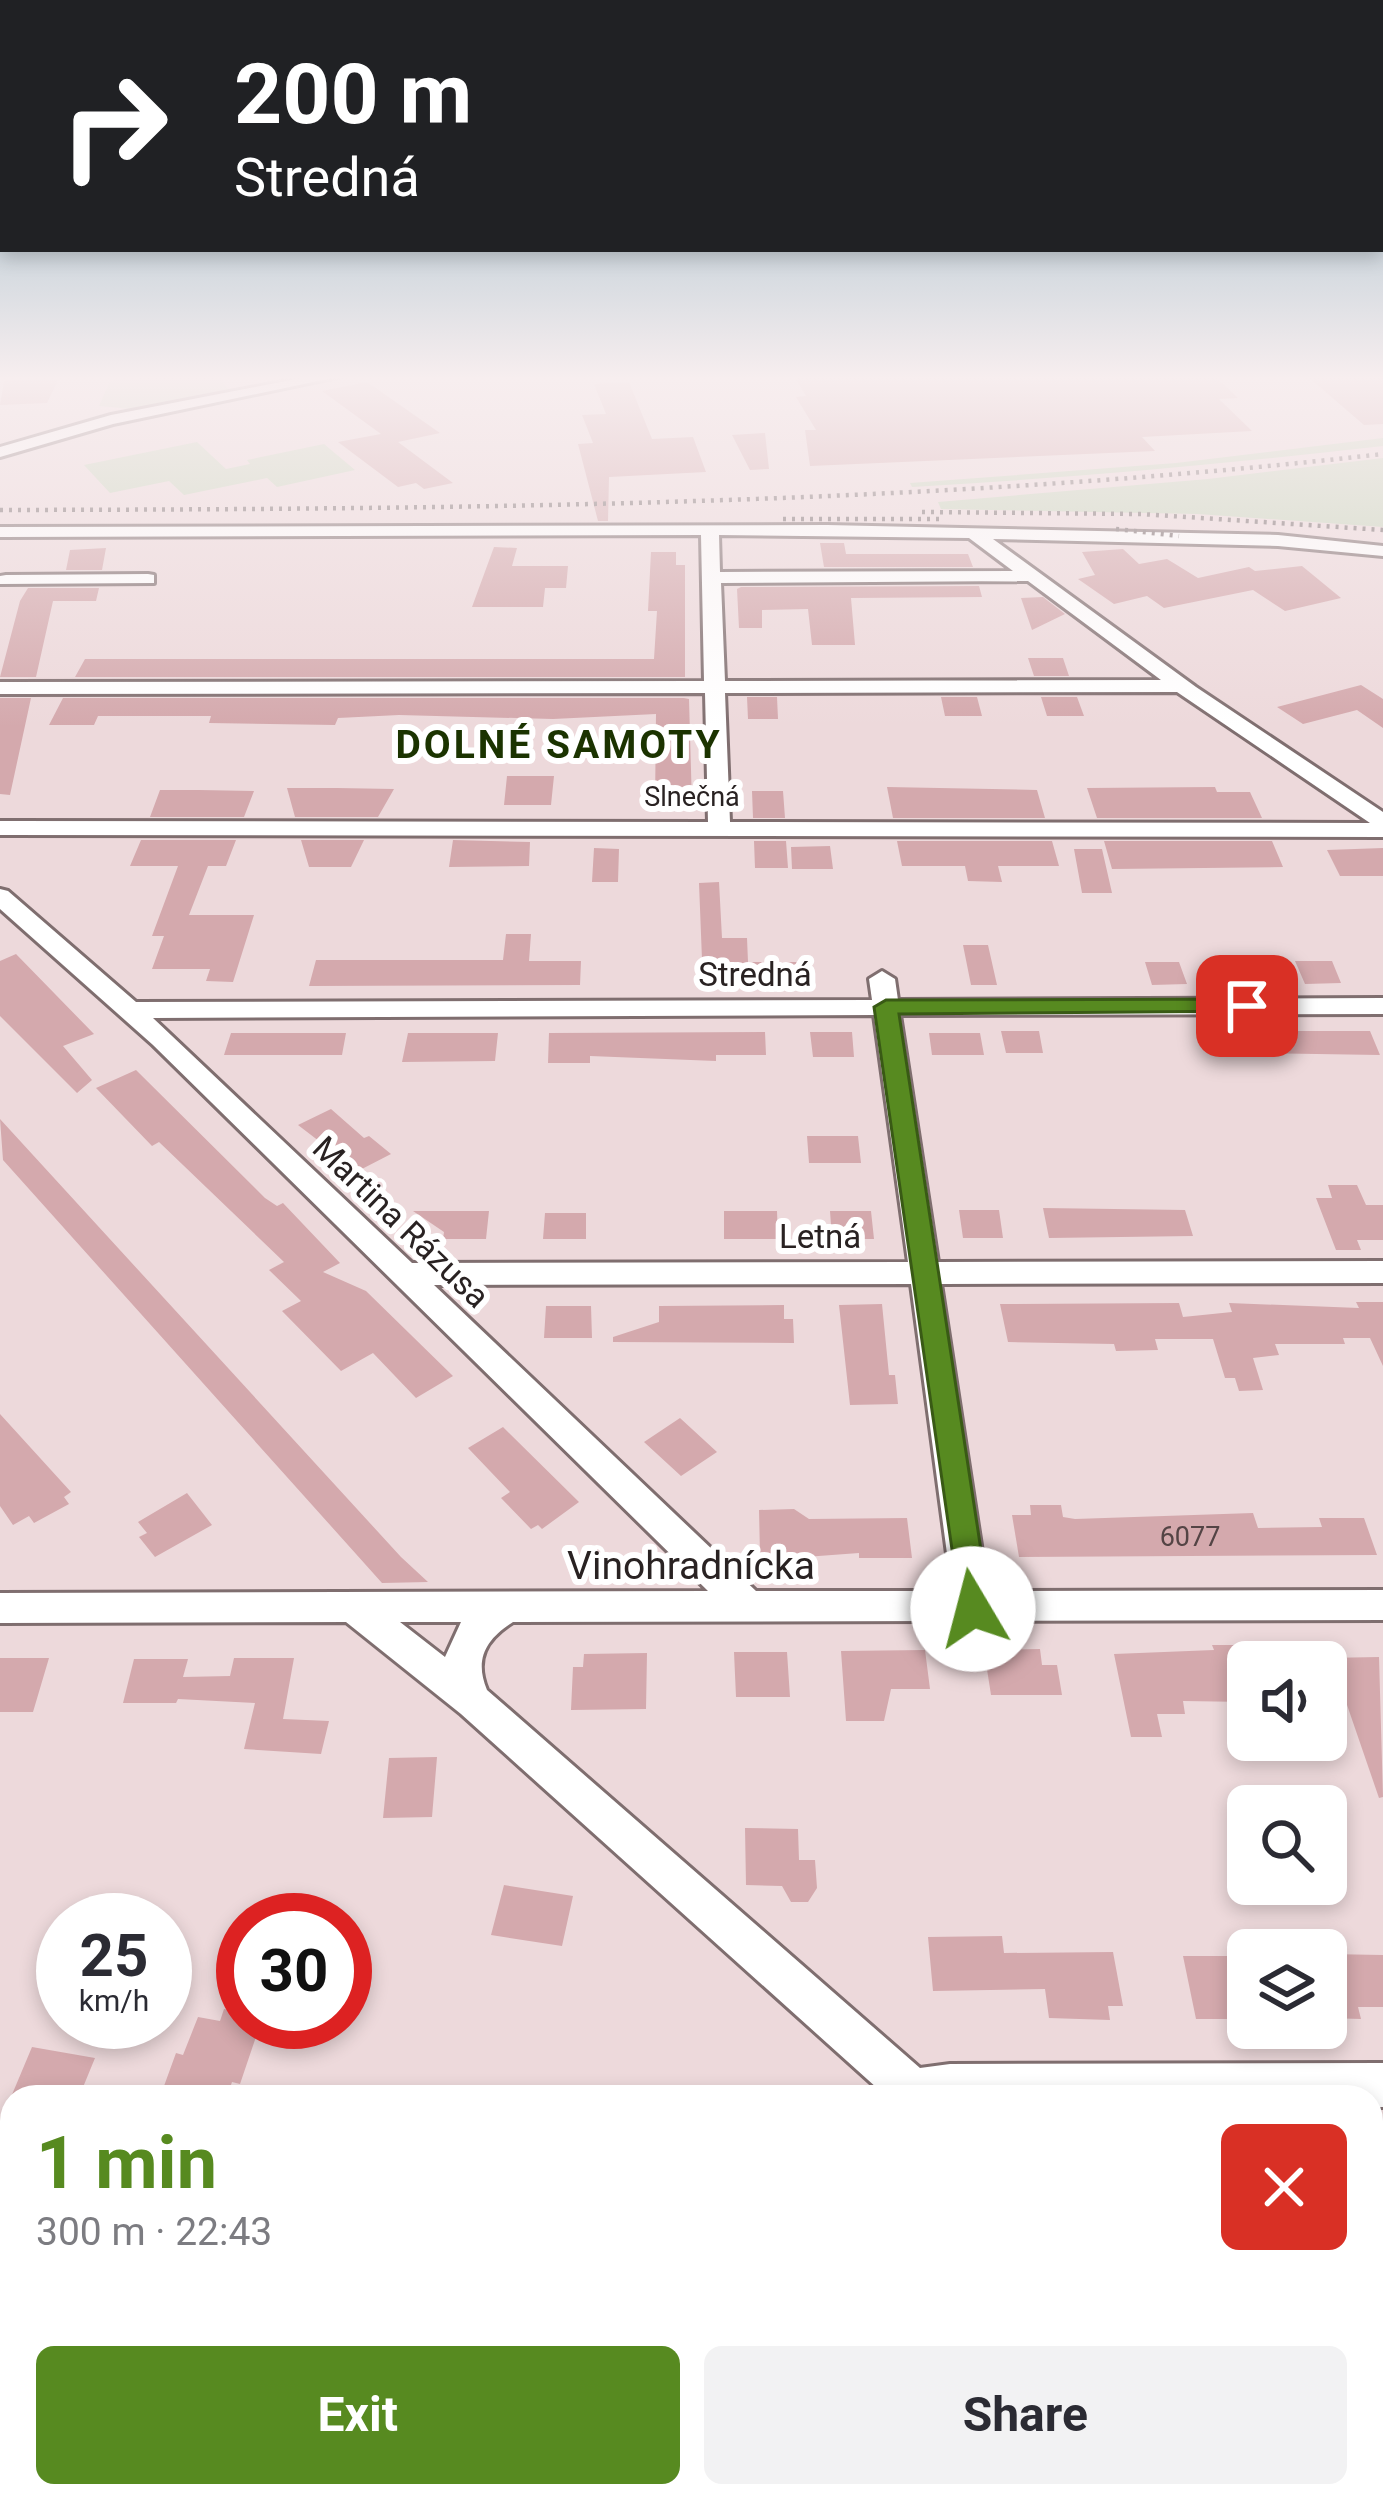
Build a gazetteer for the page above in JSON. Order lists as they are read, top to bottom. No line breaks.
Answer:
{"streets":{"street":["Slnečná","Stredná","Martina Rázusa","Letná","Vinohradnícka"]},"crossings":[["Stredná","Martina Rázusa"],["Martina Rázusa","Letná"],["Martina Rázusa","Vinohradnícka"]],"districts":["DOLNÉ SAMOTY"],"house_numbers":["6077"],"page":{"turn":["200 m","Stredná"],"speed":"25 km/h","limit":"30","heading":["1 min","300 m · 22:43"],"buttons":["Exit","Share"]}}
